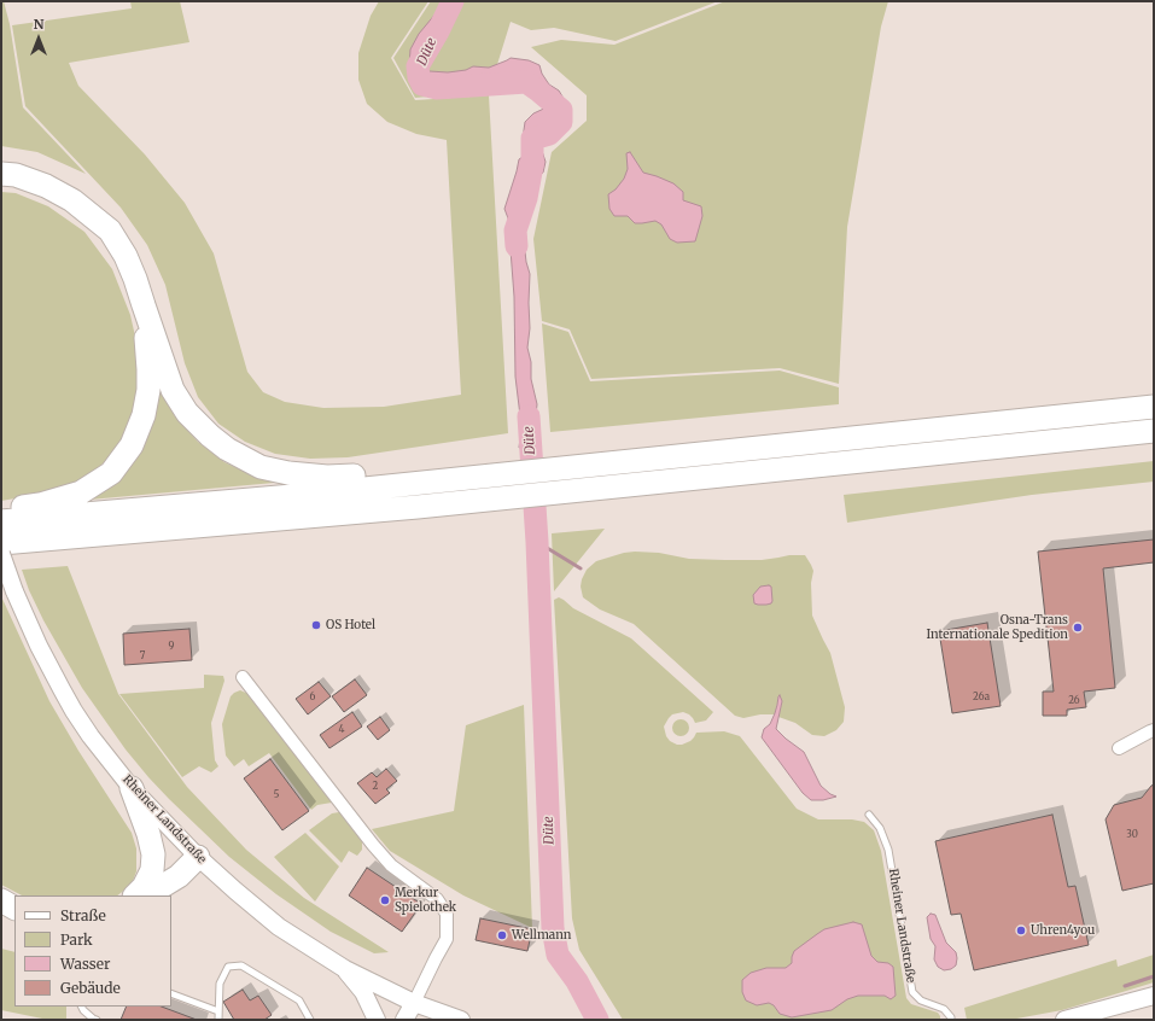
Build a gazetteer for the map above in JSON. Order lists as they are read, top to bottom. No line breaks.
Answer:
{"streets":{"street":["Rheiner Landstraße"]},"water":["Düte"],"places":["OS Hotel","Osna-Trans Internationale Spedition","Merkur Spielothek","Uhren4you","Wellmann"],"house_numbers":["9","7","6","26a","26","4","2","5","30"],"legend":["Straße","Park","Wasser","Gebäude"],"north":"top"}
